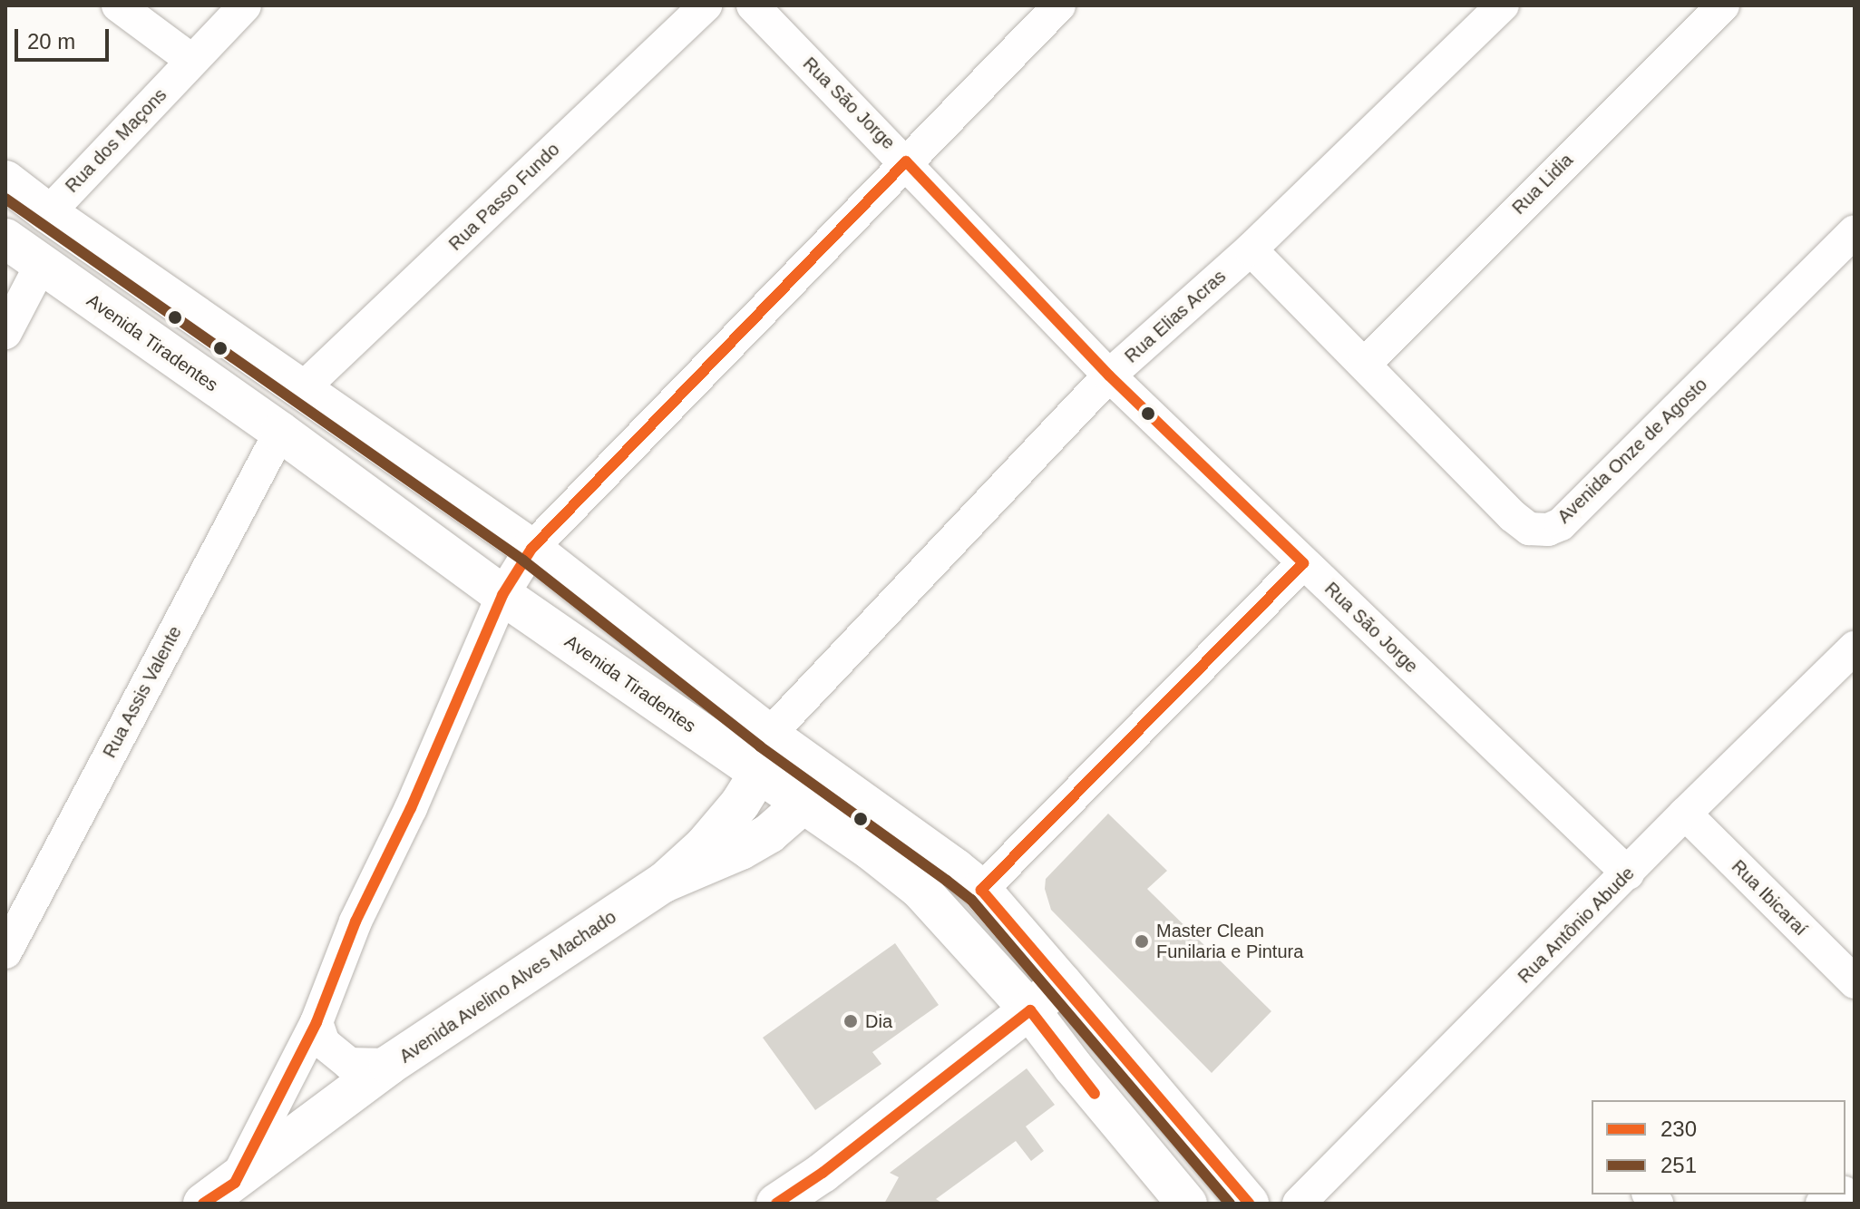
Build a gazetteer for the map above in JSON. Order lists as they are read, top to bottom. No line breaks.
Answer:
{"streets":{"main road":["Avenida Tiradentes","Avenida Avelino Alves Machado"],"street":["Rua São Jorge","Rua dos Maçons","Rua Lidia","Rua Passo Fundo","Rua Elias Acras","Avenida Onze de Agosto","Rua Assis Valente","Rua Ibicaraí","Rua Antônio Abude"]},"crossings":[["Rua São Jorge","Rua Elias Acras"],["Rua São Jorge","Rua Antônio Abude"],["Rua Lidia","Avenida Onze de Agosto"],["Rua Elias Acras","Avenida Onze de Agosto"],["Rua Elias Acras","Avenida Avelino Alves Machado"],["Avenida Tiradentes","Rua Assis Valente"],["Avenida Tiradentes","Avenida Avelino Alves Machado"],["Rua Ibicaraí","Rua Antônio Abude"]],"places":["Master Clean Funilaria e Pintura","Dia"],"lines":["transit line 230","transit line 251"],"legend":["230","251"],"scale_bar":"20 m"}
